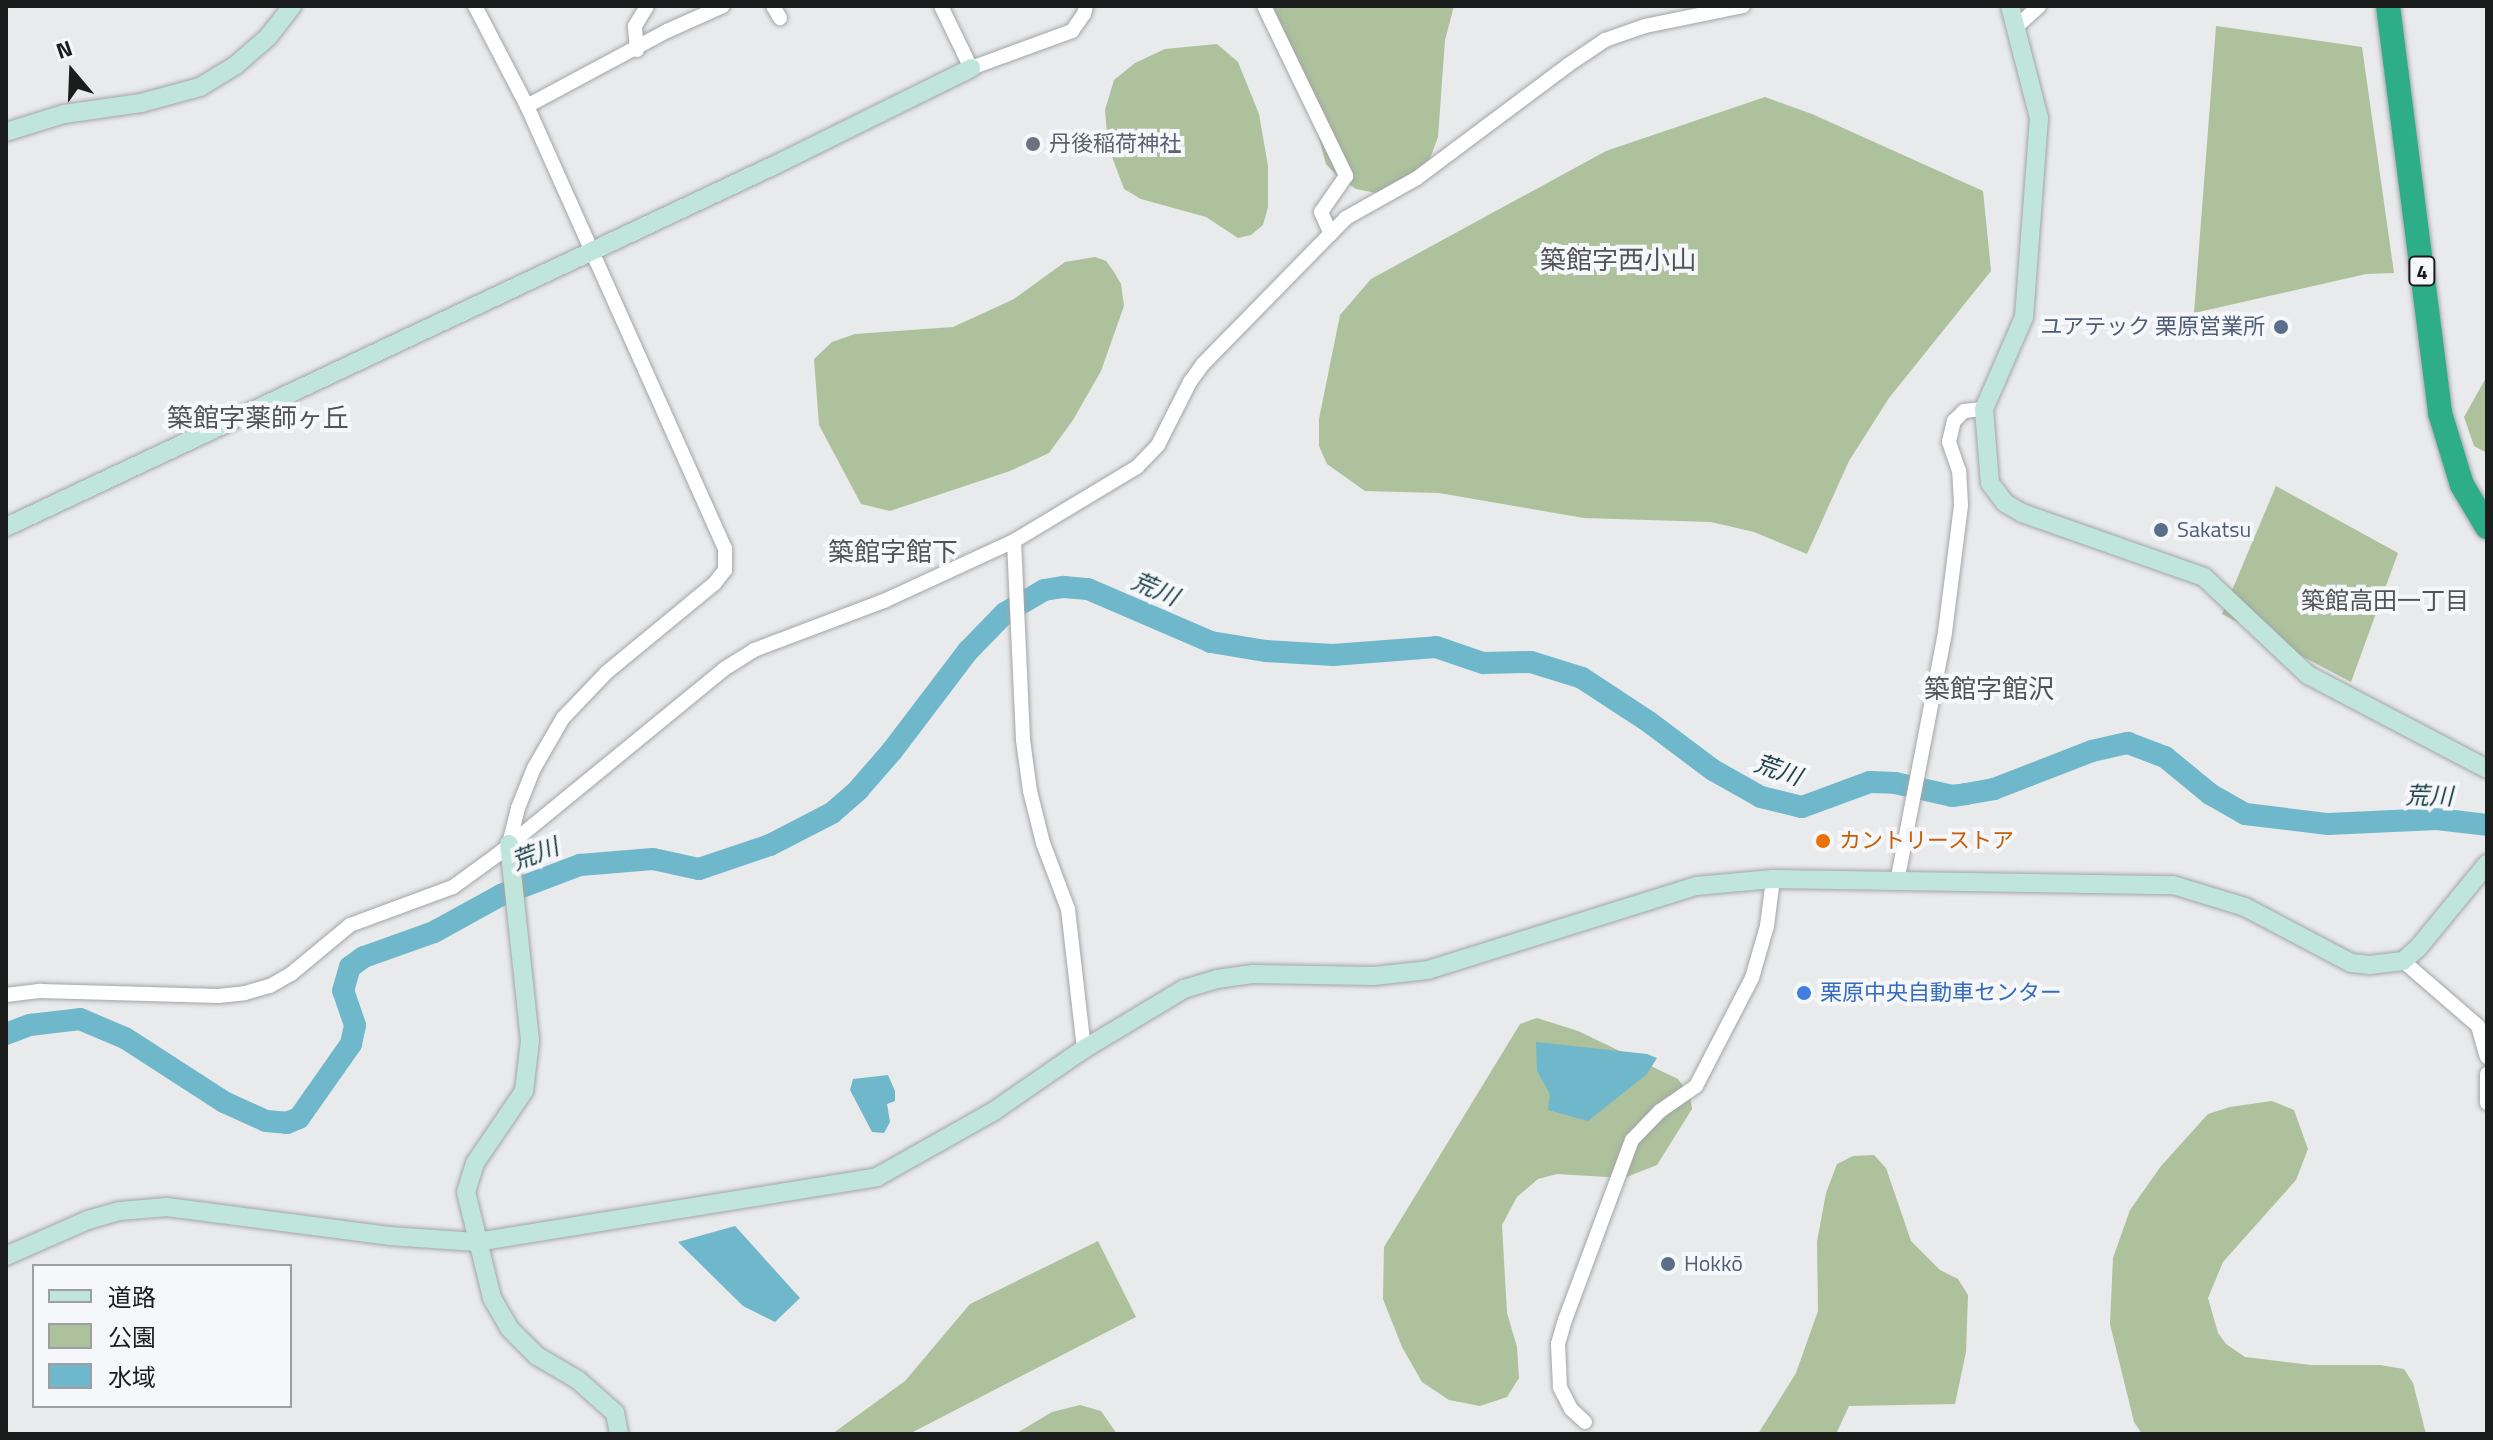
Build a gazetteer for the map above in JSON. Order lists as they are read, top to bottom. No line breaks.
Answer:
{"streets":{"highway":["4"]},"districts":["築館字西小山","築館字薬師ヶ丘","築館字館下","築館高田一丁目","築館字館沢"],"water":["荒川"],"places":["丹後稲荷神社","ユアテック 栗原営業所","Sakatsu","カントリーストア","栗原中央自動車センター","Hokkō"],"legend":["道路","公園","水域"],"north":"top"}
